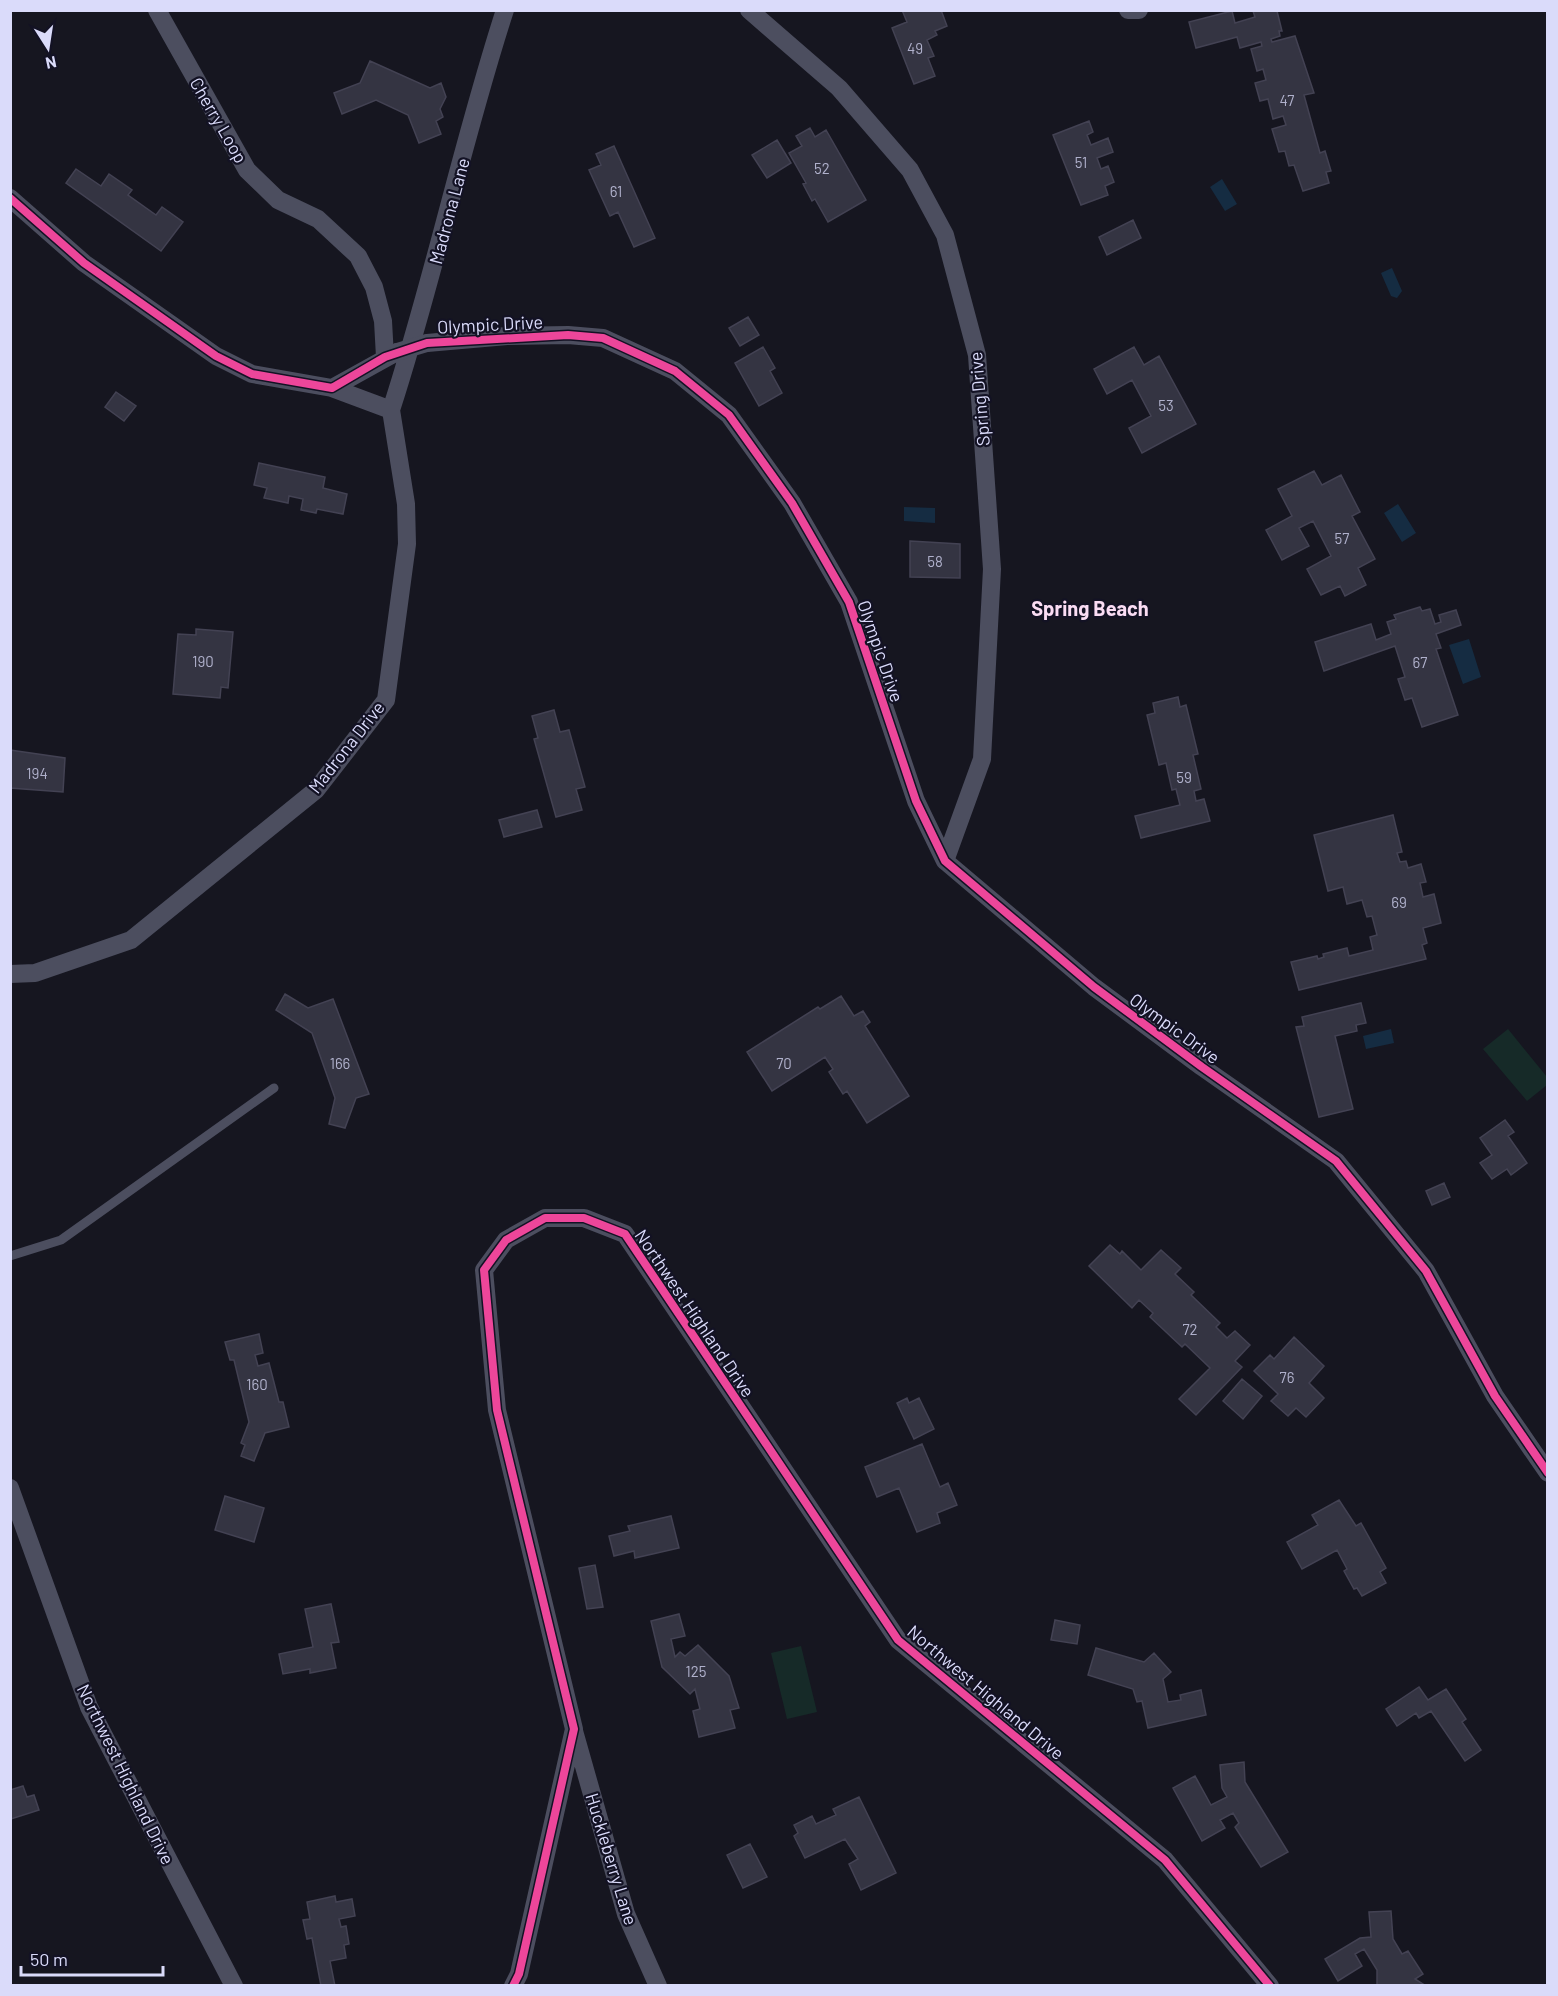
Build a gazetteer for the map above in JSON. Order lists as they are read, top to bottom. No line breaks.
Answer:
{"streets":{"street":["Cherry Loop","Madrona Lane","Olympic Drive","Spring Drive","Madrona Drive","Northwest Highland Drive","Huckleberry Lane"]},"crossings":[["Cherry Loop","Olympic Drive"],["Madrona Lane","Madrona Drive"],["Olympic Drive","Spring Drive"],["Northwest Highland Drive","Huckleberry Lane"]],"districts":["Spring Beach"],"house_numbers":["49","47","51","52","61","53","57","58","190","67","194","59","69","166","70","72","76","160","125"],"scale_bar":"50 m","north":"bottom"}
